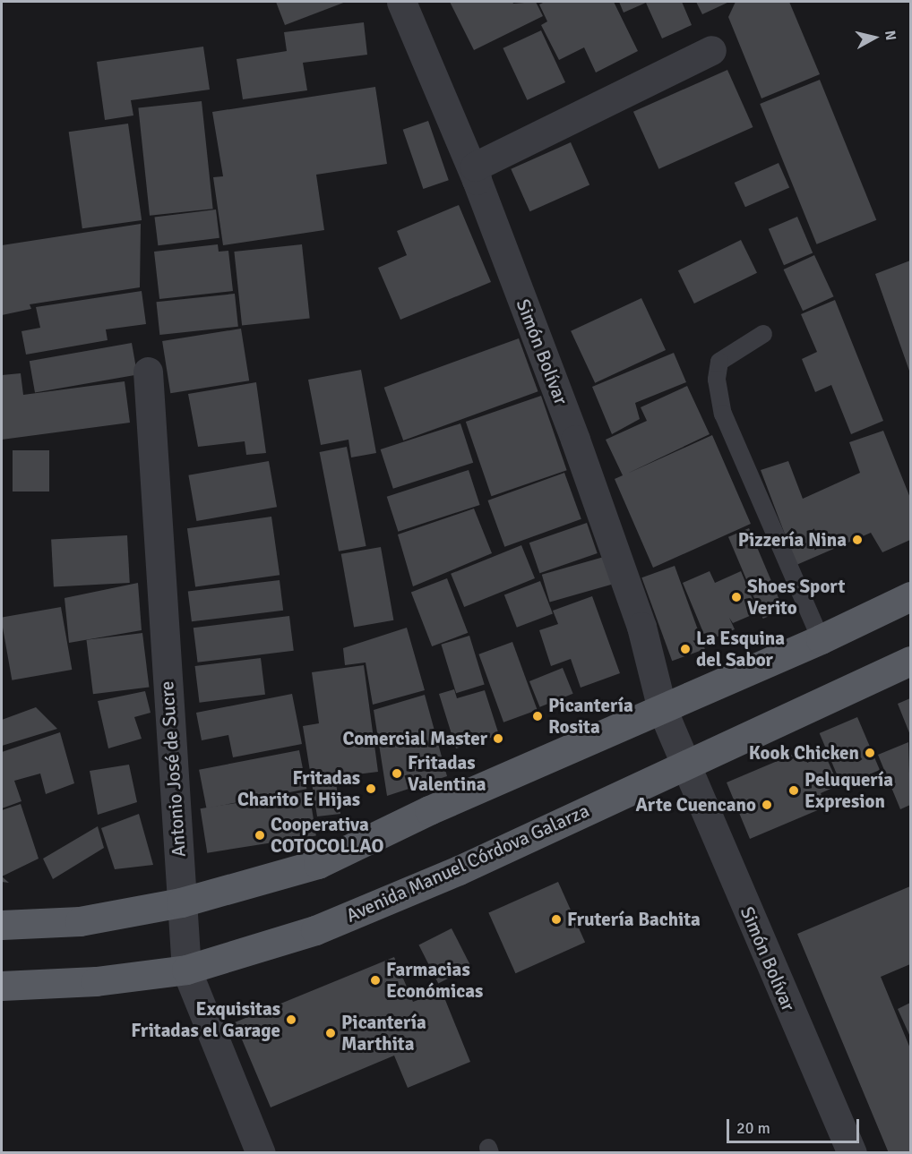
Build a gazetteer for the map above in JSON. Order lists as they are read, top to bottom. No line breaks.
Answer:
{"streets":{"main road":["Avenida Manuel Córdova Galarza"],"street":["Simón Bolívar","Antonio José de Sucre"]},"crossings":[["Simón Bolívar","Avenida Manuel Córdova Galarza"],["Antonio José de Sucre","Avenida Manuel Córdova Galarza"]],"places":["Pizzería Nina","Shoes Sport Verito","La Esquina del Sabor","Picantería Rosita","Comercial Master","Kook Chicken","Fritadas Valentina","Fritadas Charito E Hijas","Peluquería Expresion","Arte Cuencano","Cooperativa COTOCOLLAO","Frutería Bachita","Farmacias Económicas","Exquisitas Fritadas el Garage","Picantería Marthita"],"scale_bar":"20 m","north":"right"}
